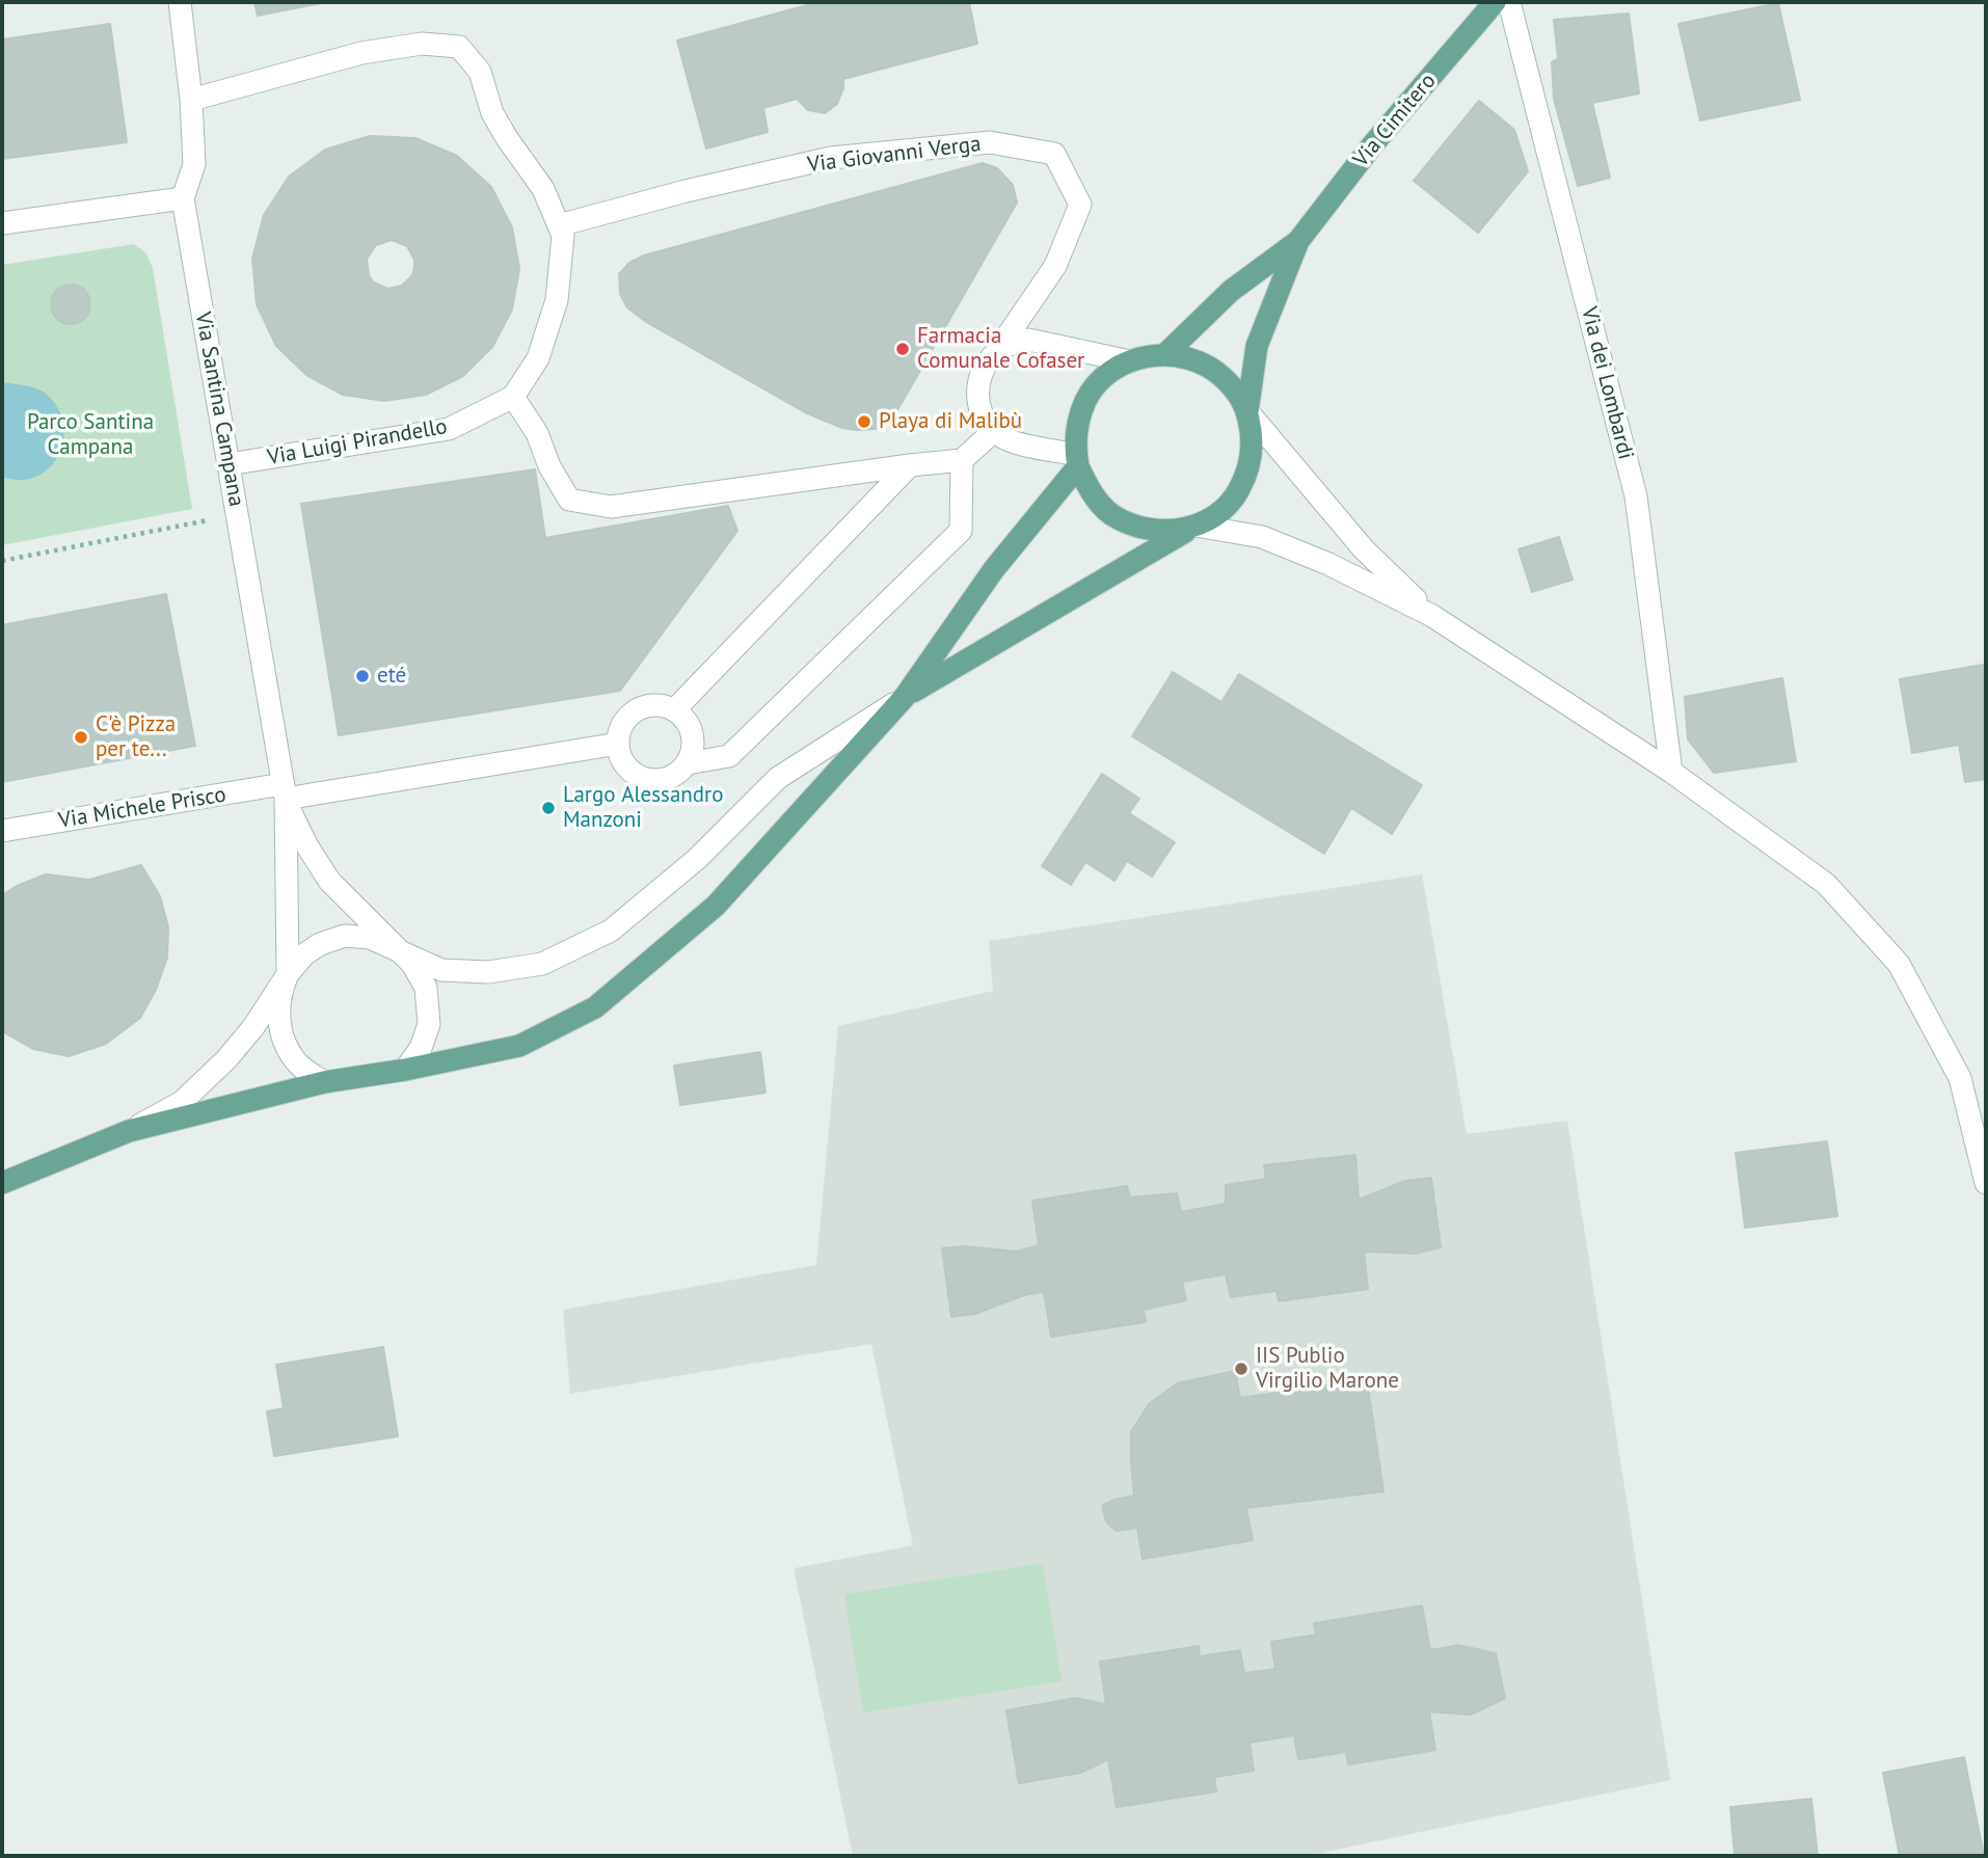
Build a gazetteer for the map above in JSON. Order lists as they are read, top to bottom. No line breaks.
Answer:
{"streets":{"main road":["Via Cimitero"],"street":["Via Giovanni Verga","Via dei Lombardi","Via Santina Campana","Via Luigi Pirandello","Via Michele Prisco"]},"crossings":[["Via Santina Campana","Via Luigi Pirandello"],["Via Santina Campana","Via Michele Prisco"]],"parks":["Parco Santina Campana"],"places":["Farmacia Comunale Cofaser","Playa di Malibù","eté","C'è Pizza per te...","Largo Alessandro Manzoni","IIS Publio Virgilio Marone"]}
